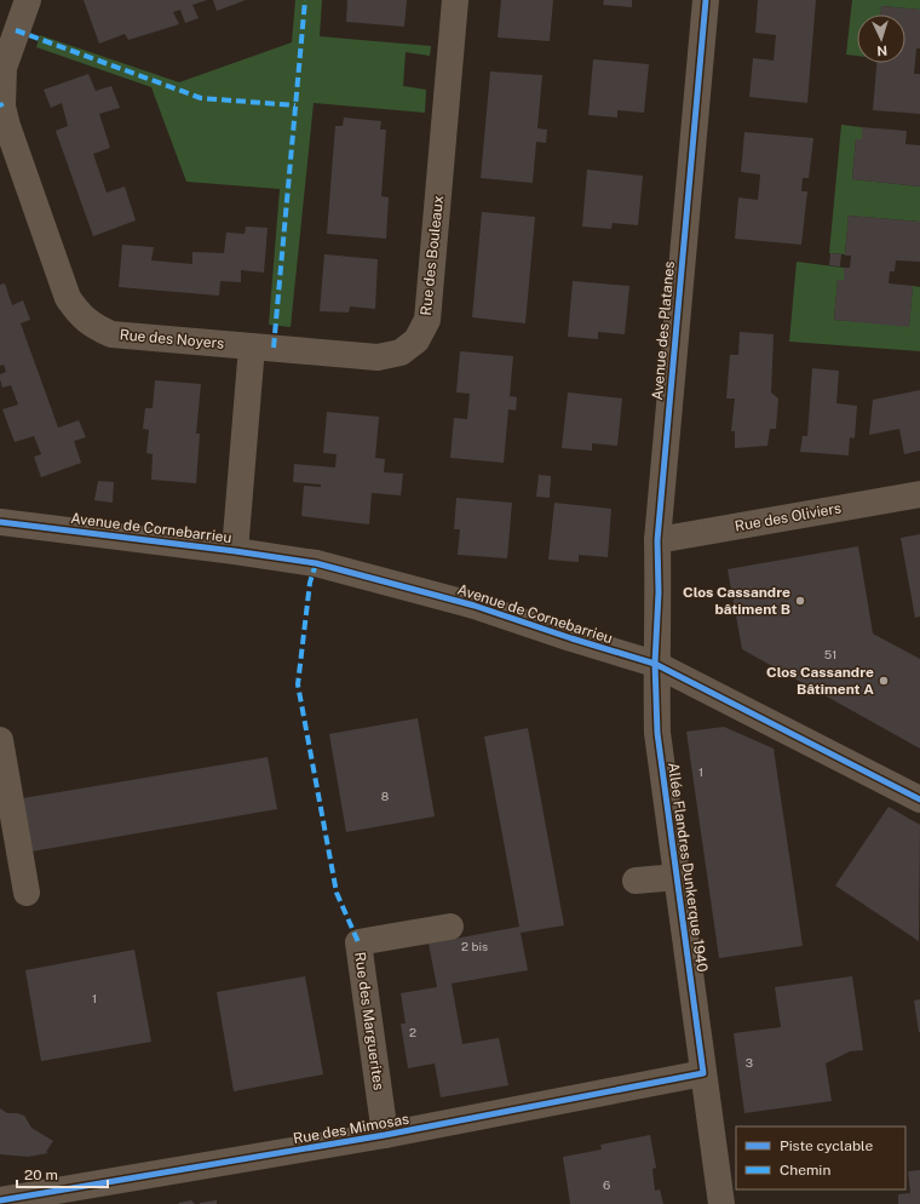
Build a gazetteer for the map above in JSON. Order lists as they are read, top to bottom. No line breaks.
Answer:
{"streets":{"street":["Rue des Bouleaux","Avenue des Platanes","Rue des Noyers","Rue des Oliviers","Avenue de Cornebarrieu","Allée Flandres Dunkerque 1940","Rue des Marguerites","Rue des Mimosas"]},"crossings":[["Rue des Bouleaux","Rue des Noyers"],["Avenue des Platanes","Rue des Oliviers"],["Avenue des Platanes","Avenue de Cornebarrieu"],["Avenue des Platanes","Allée Flandres Dunkerque 1940"],["Avenue de Cornebarrieu","Allée Flandres Dunkerque 1940"],["Allée Flandres Dunkerque 1940","Rue des Mimosas"],["Rue des Marguerites","Rue des Mimosas"]],"places":["Clos Cassandre bâtiment B","Clos Cassandre Bâtiment A"],"house_numbers":["51","1","8","2 bis","1","2","3","6"],"legend":["Piste cyclable","Chemin"],"scale_bar":"20 m","north":"bottom"}
